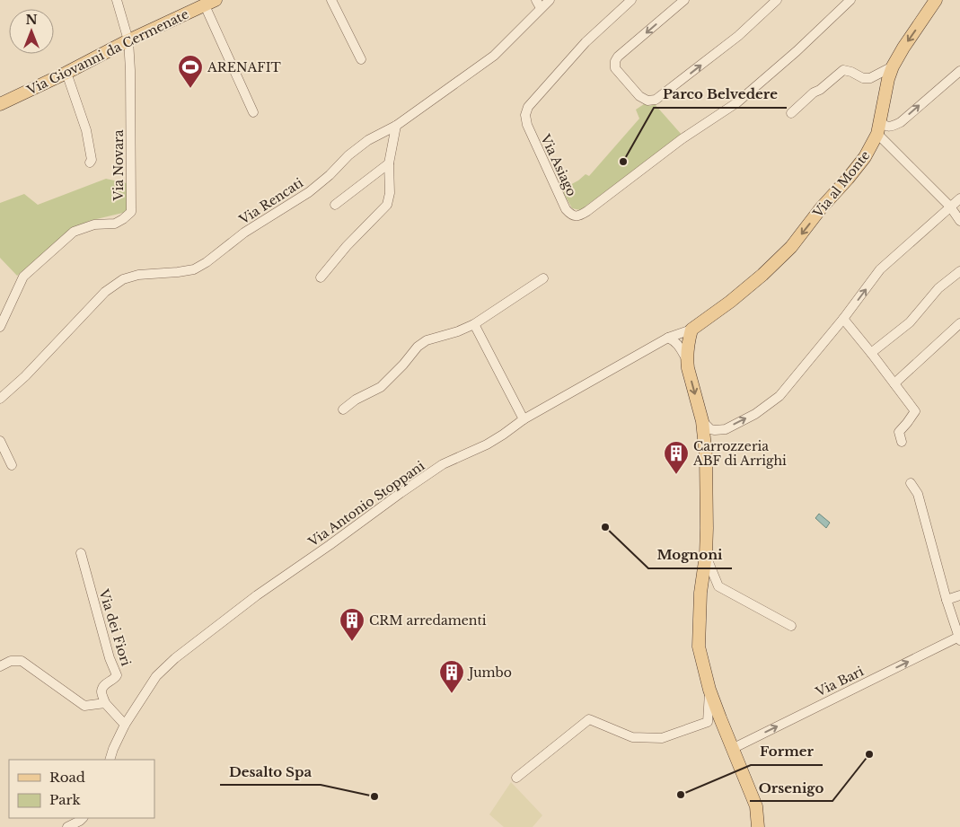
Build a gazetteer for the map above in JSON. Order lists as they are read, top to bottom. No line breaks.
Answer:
{"streets":{"main road":["Via Giovanni da Cermenate","Via al Monte"],"street":["Via Novara","Via Asiago","Via Rencati","Via Antonio Stoppani","Via dei Fiori","Via Bari"]},"crossings":[["Via Giovanni da Cermenate","Via Novara"],["Via al Monte","Via Antonio Stoppani"]],"one_way":["Via al Monte","Via Bari"],"places":{"sports":["ARENAFIT"],"other":["Parco Belvedere","Mognoni","Orsenigo","Former","Desalto Spa"],"building":["Carrozzeria ABF di Arrighi","CRM arredamenti","Jumbo"]},"legend":["Road","Park"],"north":"top"}
